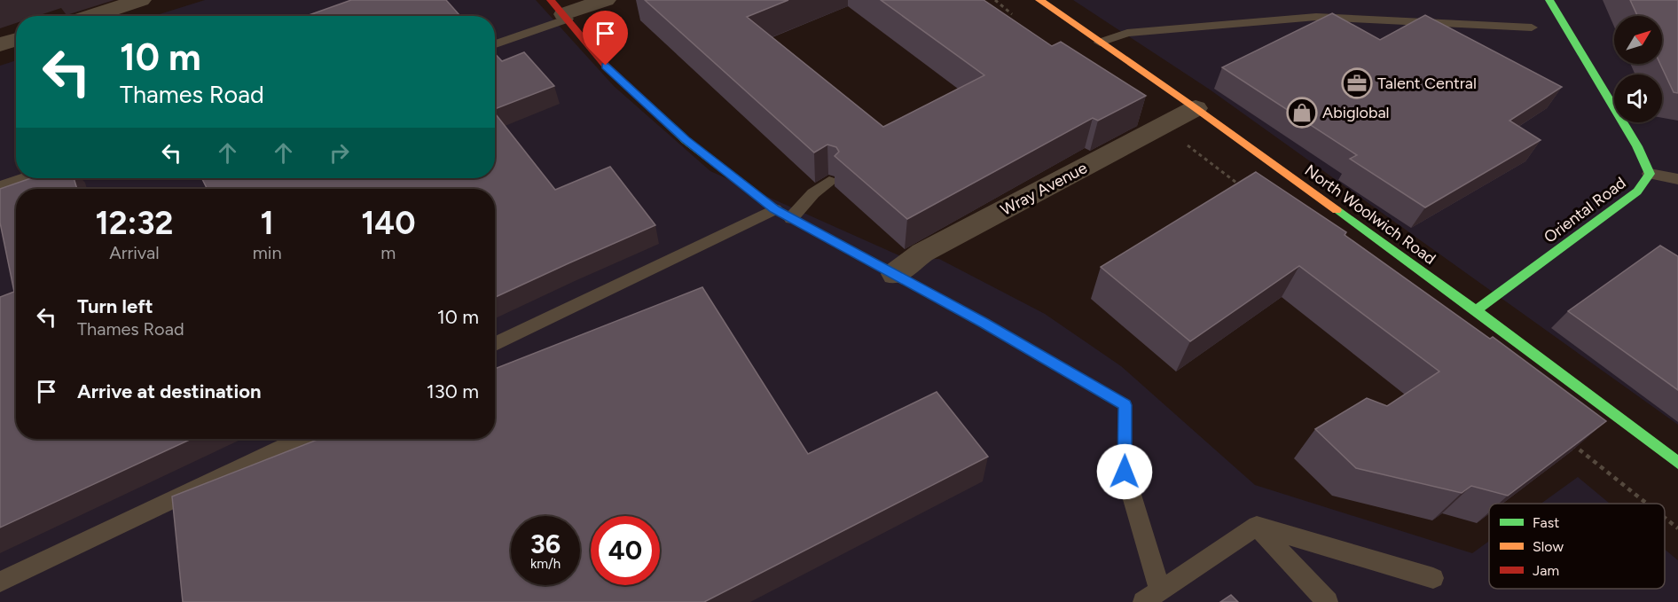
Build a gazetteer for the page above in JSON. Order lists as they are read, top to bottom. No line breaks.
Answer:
{"streets":{"street":["Wray Avenue","Oriental Road","North Woolwich Road"]},"crossings":[["Wray Avenue","North Woolwich Road"],["Oriental Road","North Woolwich Road"]],"places":{"office":["Talent Central"],"shop":["Abiglobal"]},"legend":["Fast","Slow","Jam"],"north":"top right","page":{"turn":["10 m","Thames Road"],"eta":["12:32","Arrival","1","min","140","m"],"list":[{"name":"Turn left","note":"Thames Road","value":"10 m"},{"name":"Arrive at destination","value":"130 m"}],"speed":"36 km/h","limit":"40"}}
